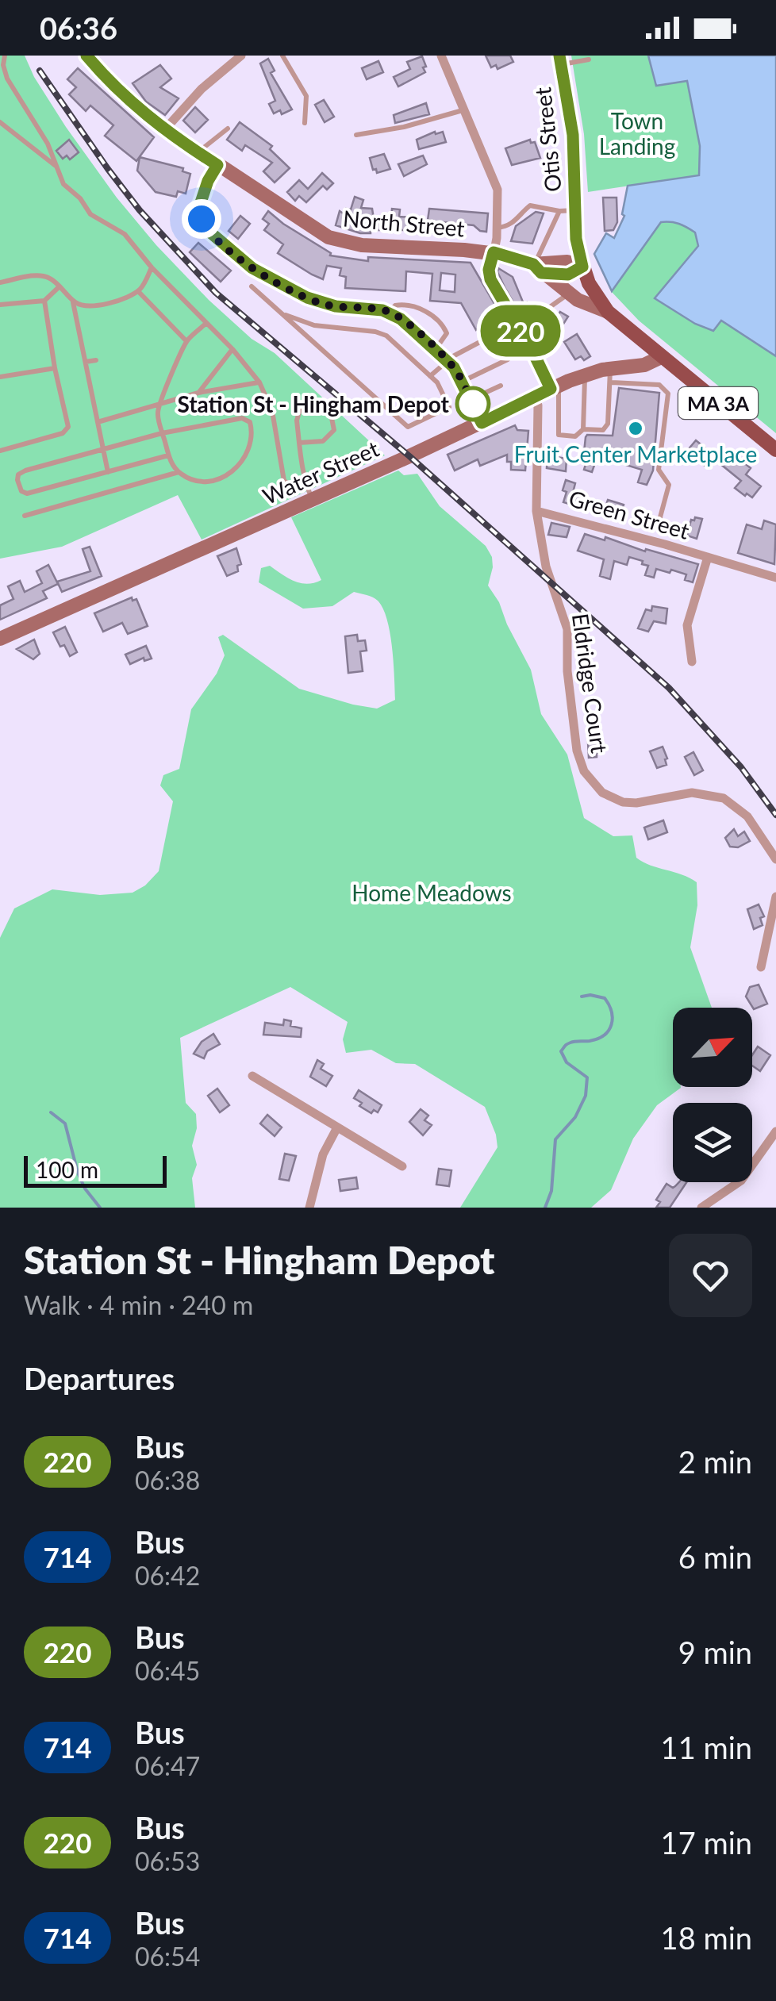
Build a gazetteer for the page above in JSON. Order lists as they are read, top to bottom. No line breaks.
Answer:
{"streets":{"main road":["Otis Street","North Street","MA 3A","Water Street"],"street":["Green Street","Eldridge Court"]},"crossings":[["Otis Street","North Street"],["Otis Street","MA 3A"],["North Street","MA 3A"],["MA 3A","Water Street"],["Water Street","Green Street"],["Green Street","Eldridge Court"]],"parks":["Town Landing","Home Meadows"],"places":["Station St - Hingham Depot","Fruit Center Marketplace"],"lines":["bus line 220"],"scale_bar":"100 m","north":"top right","page":{"status":"06:36","on_map":"220","scale":"100 m","heading":[["Station St - Hingham Depot","Walk · 4 min · 240 m"],"Departures"],"list":[{"mark":"220","name":"Bus","note":"06:38","value":"2 min"},{"mark":"714","name":"Bus","note":"06:42","value":"6 min"},{"mark":"220","name":"Bus","note":"06:45","value":"9 min"},{"mark":"714","name":"Bus","note":"06:47","value":"11 min"},{"mark":"220","name":"Bus","note":"06:53","value":"17 min"},{"mark":"714","name":"Bus","note":"06:54","value":"18 min"}]}}
